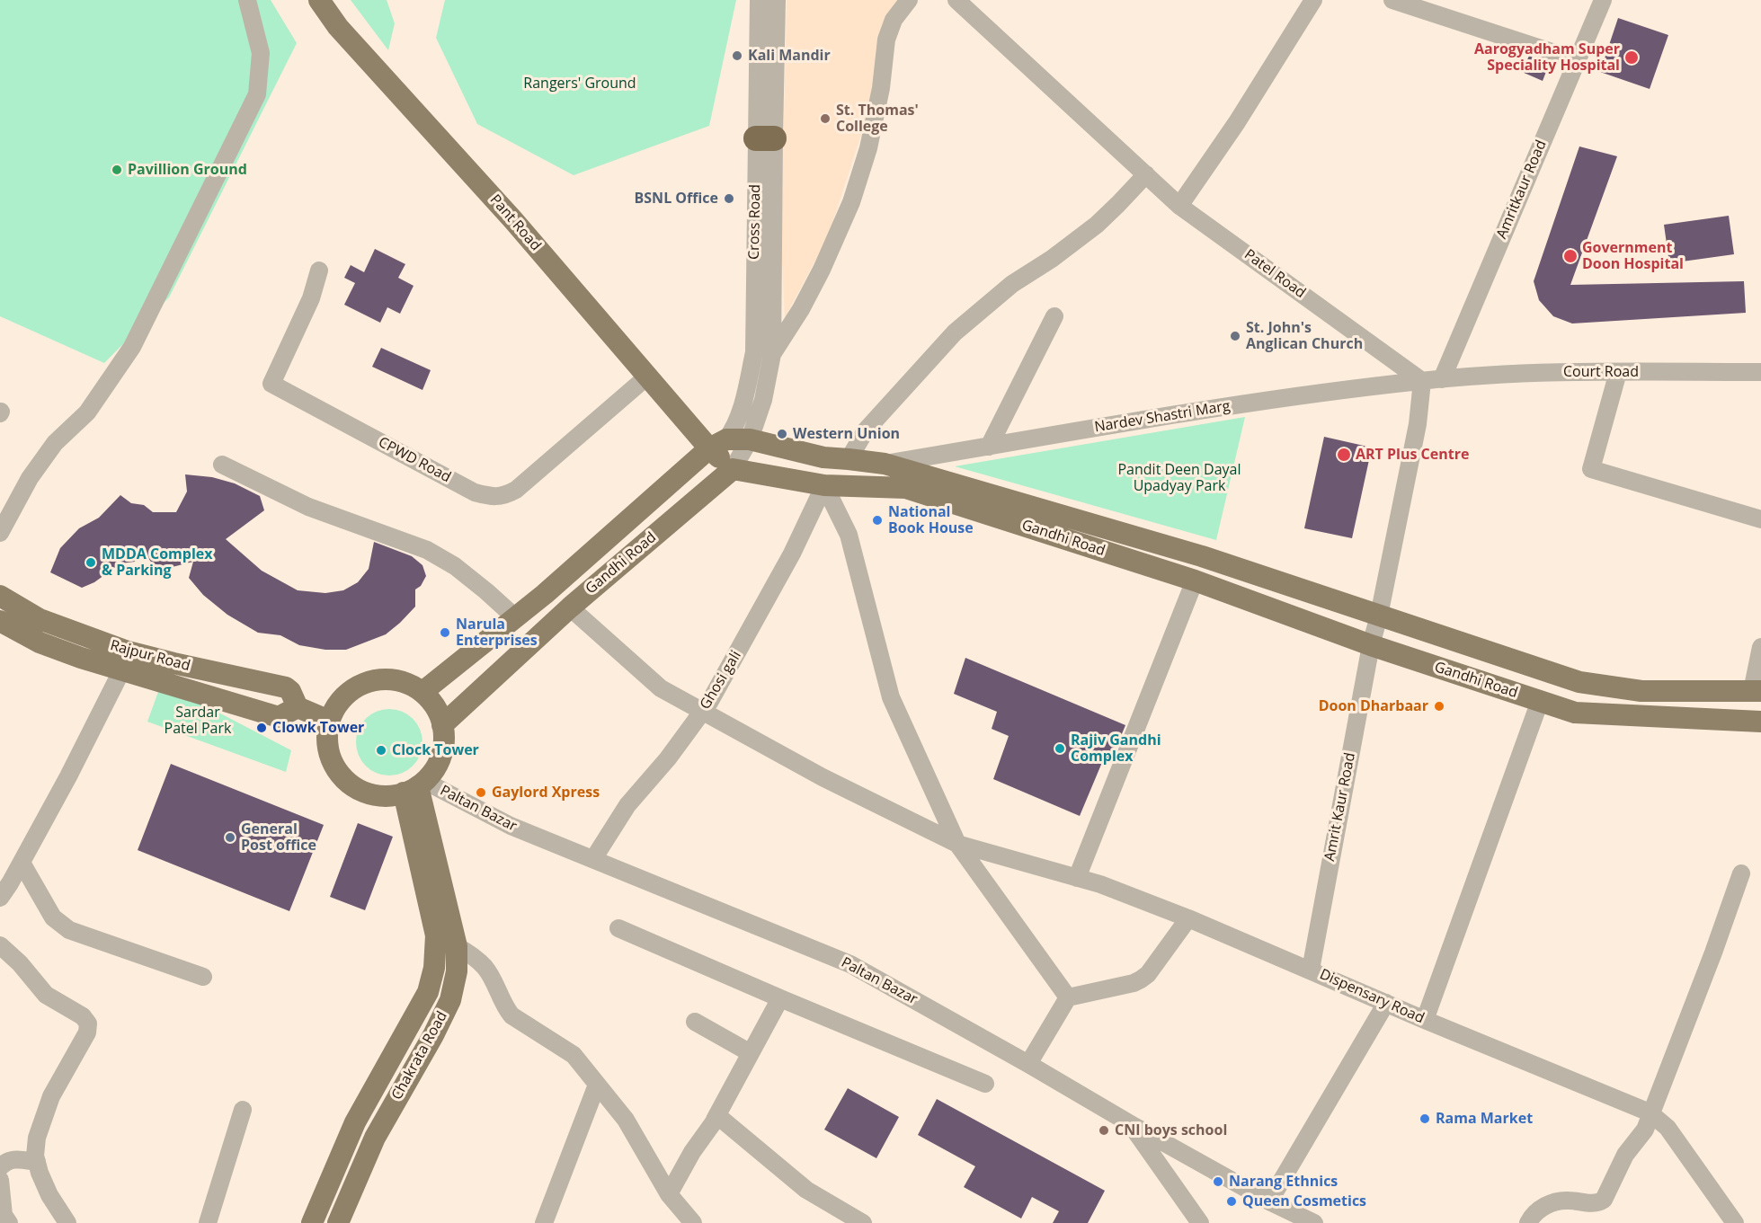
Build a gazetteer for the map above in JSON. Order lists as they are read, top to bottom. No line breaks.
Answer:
{"streets":{"main road":["Pant Road","Gandhi Road","Rajpur Road","Chakrata Road"],"street":["Amritkaur Road","Cross Road","Patel Road","Court Road","Nardev Shastri Marg","CPWD Road","Ghosi gali","Amrit Kaur Road","Paltan Bazar","Dispensary Road"]},"crossings":[["Amritkaur Road","Court Road"],["Amritkaur Road","Nardev Shastri Marg"],["Cross Road","Pant Road"],["Cross Road","Gandhi Road"],["Pant Road","CPWD Road"],["Pant Road","Gandhi Road"],["Patel Road","Nardev Shastri Marg"],["Court Road","Nardev Shastri Marg"],["Nardev Shastri Marg","Gandhi Road"],["Gandhi Road","Ghosi gali"],["Gandhi Road","Amrit Kaur Road"],["Gandhi Road","Paltan Bazar"],["Gandhi Road","Dispensary Road"],["Gandhi Road","Chakrata Road"],["Ghosi gali","Paltan Bazar"],["Ghosi gali","Dispensary Road"],["Amrit Kaur Road","Dispensary Road"],["Paltan Bazar","Chakrata Road"]],"parks":["Rangers' Ground","Pandit Deen Dayal Upadyay Park","Sardar Patel Park"],"places":["Kali Mandir","Aarogyadham Super Speciality Hospital","St. Thomas' College","Pavillion Ground","BSNL Office","Government Doon Hospital","St. John's Anglican Church","Western Union","ART Plus Centre","National Book House","MDDA Complex & Parking","Narula Enterprises","Doon Dharbaar","Clowk Tower","Rajiv Gandhi Complex","Clock Tower","Gaylord Xpress","General Post office","Rama Market","CNI boys school","Narang Ethnics","Queen Cosmetics"]}
